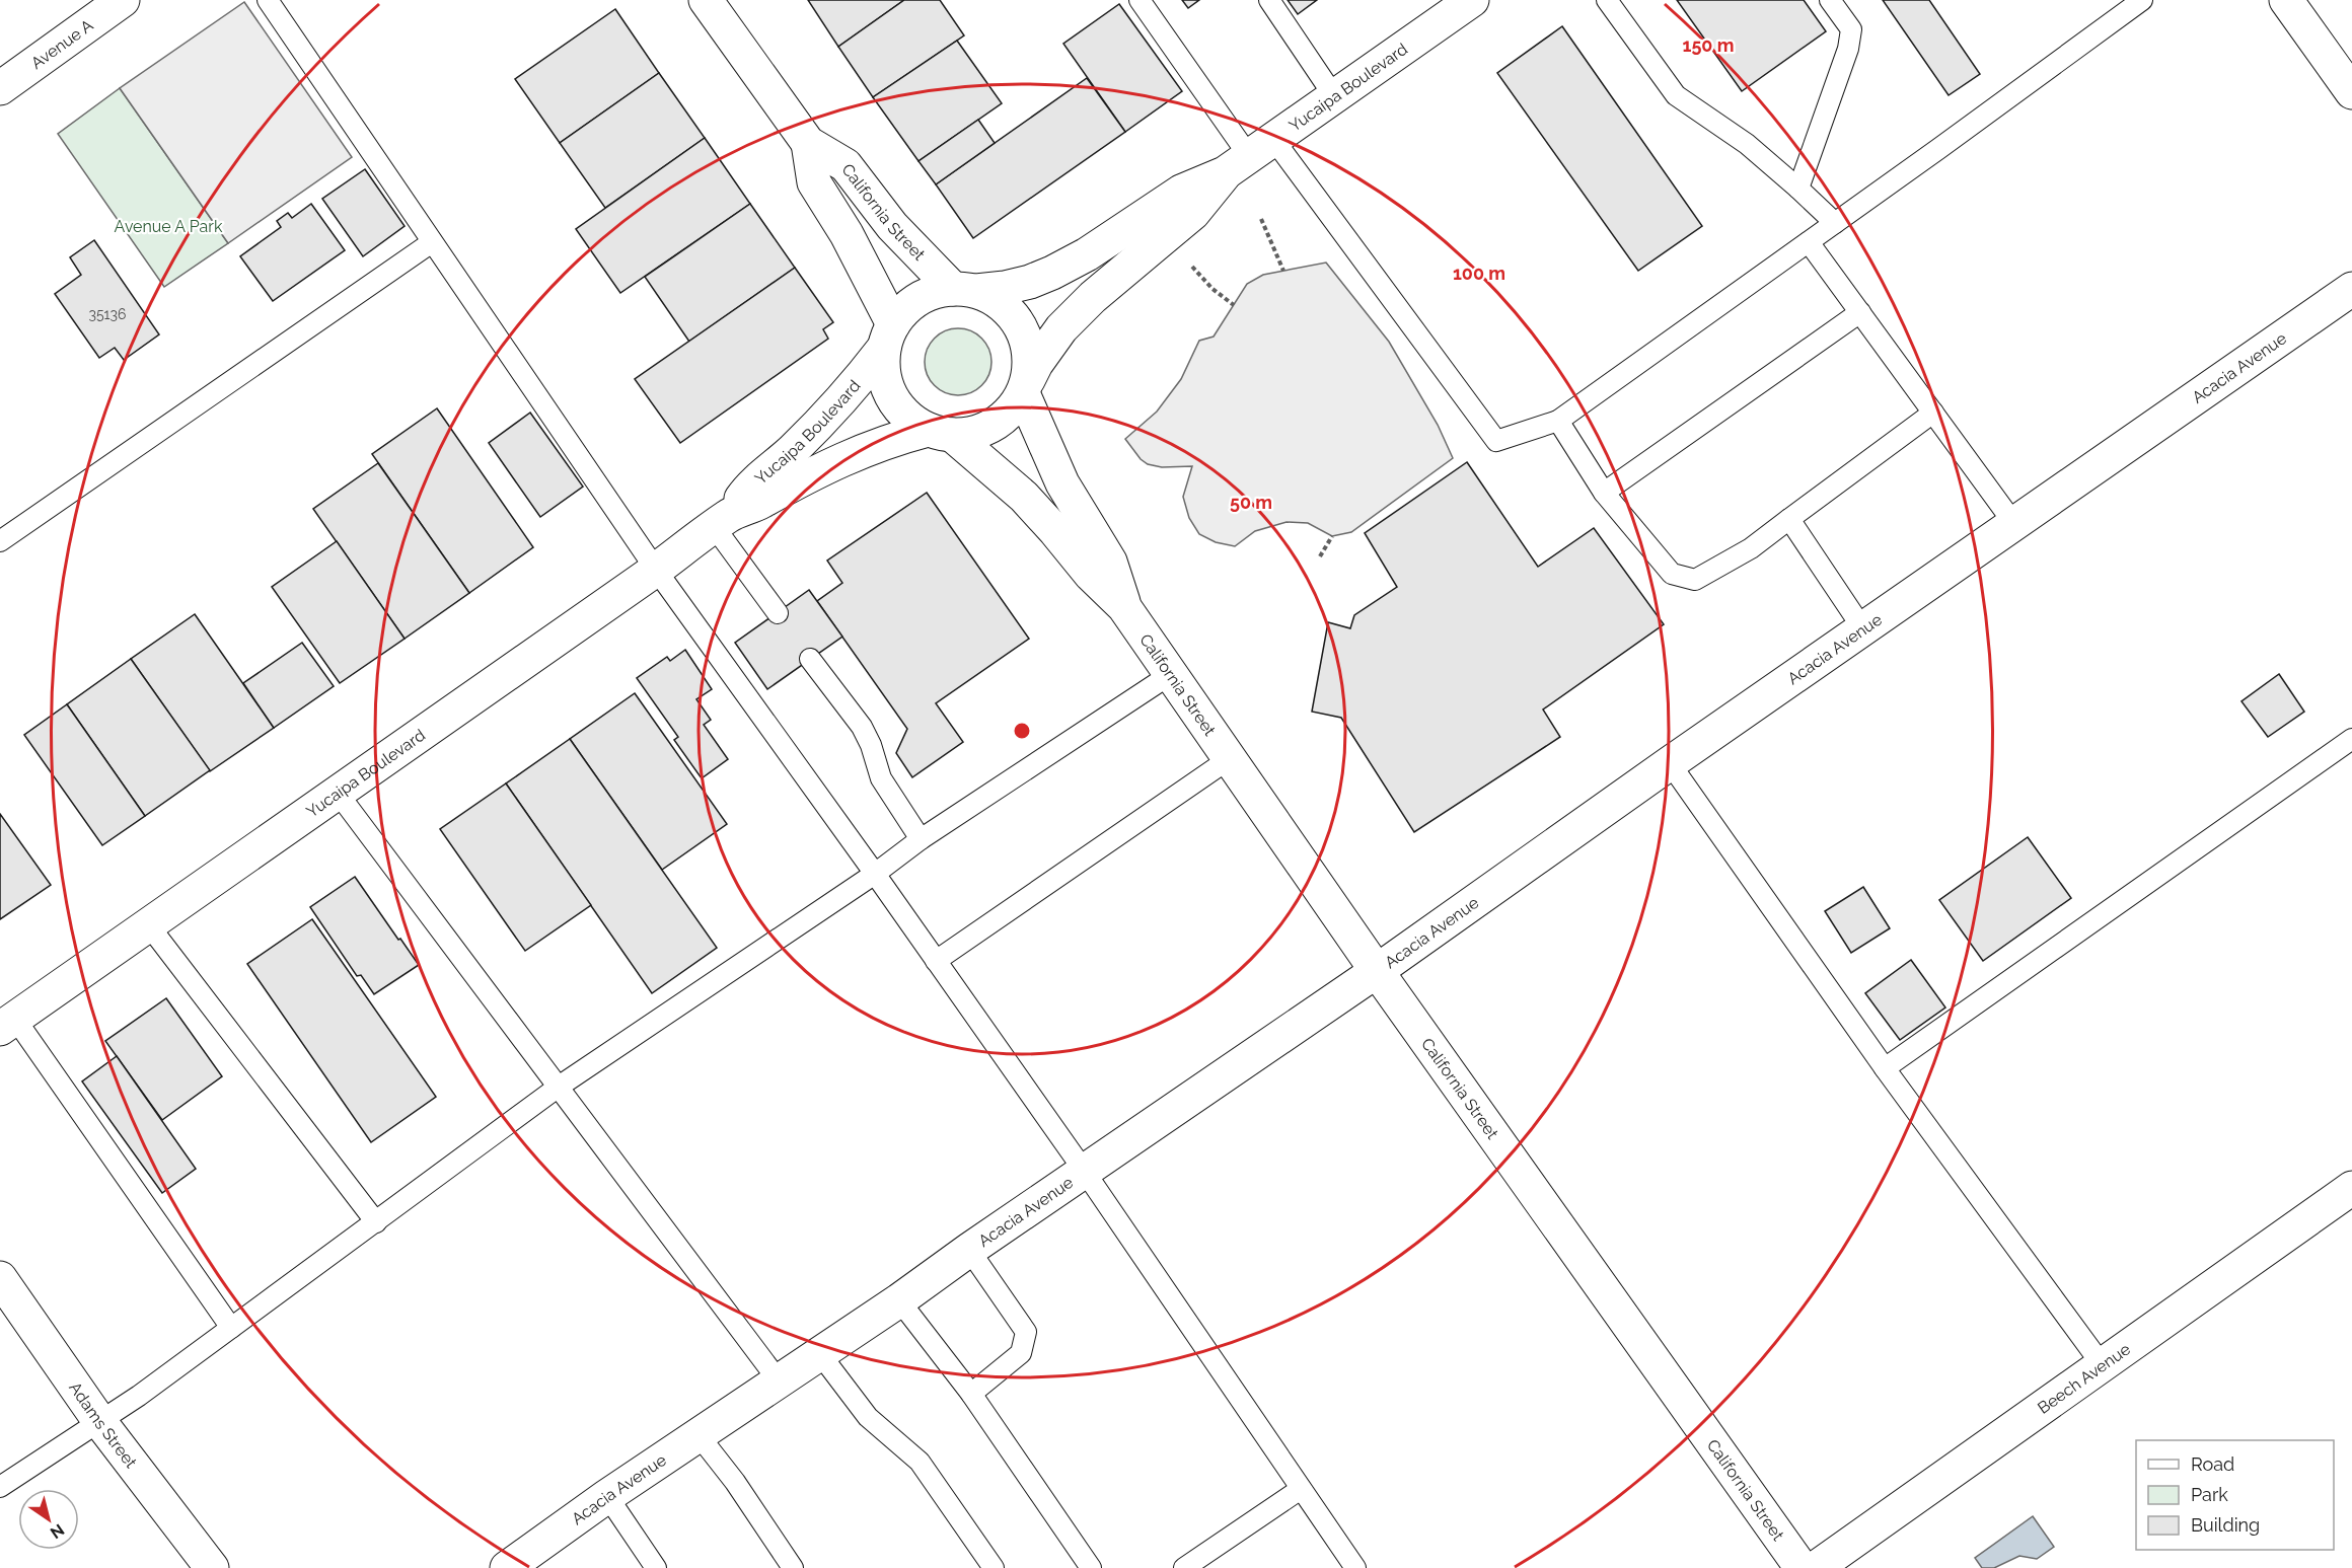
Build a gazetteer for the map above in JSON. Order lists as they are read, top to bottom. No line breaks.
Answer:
{"streets":{"street":["Avenue A","Yucaipa Boulevard","California Street","Acacia Avenue","Beech Avenue","Adams Street"]},"crossings":[["Yucaipa Boulevard","California Street"],["California Street","Acacia Avenue"]],"parks":["Avenue A Park"],"house_numbers":["35136"],"legend":["Road","Park","Building"],"north":"bottom right","rings":["150 m","100 m","50 m"]}
